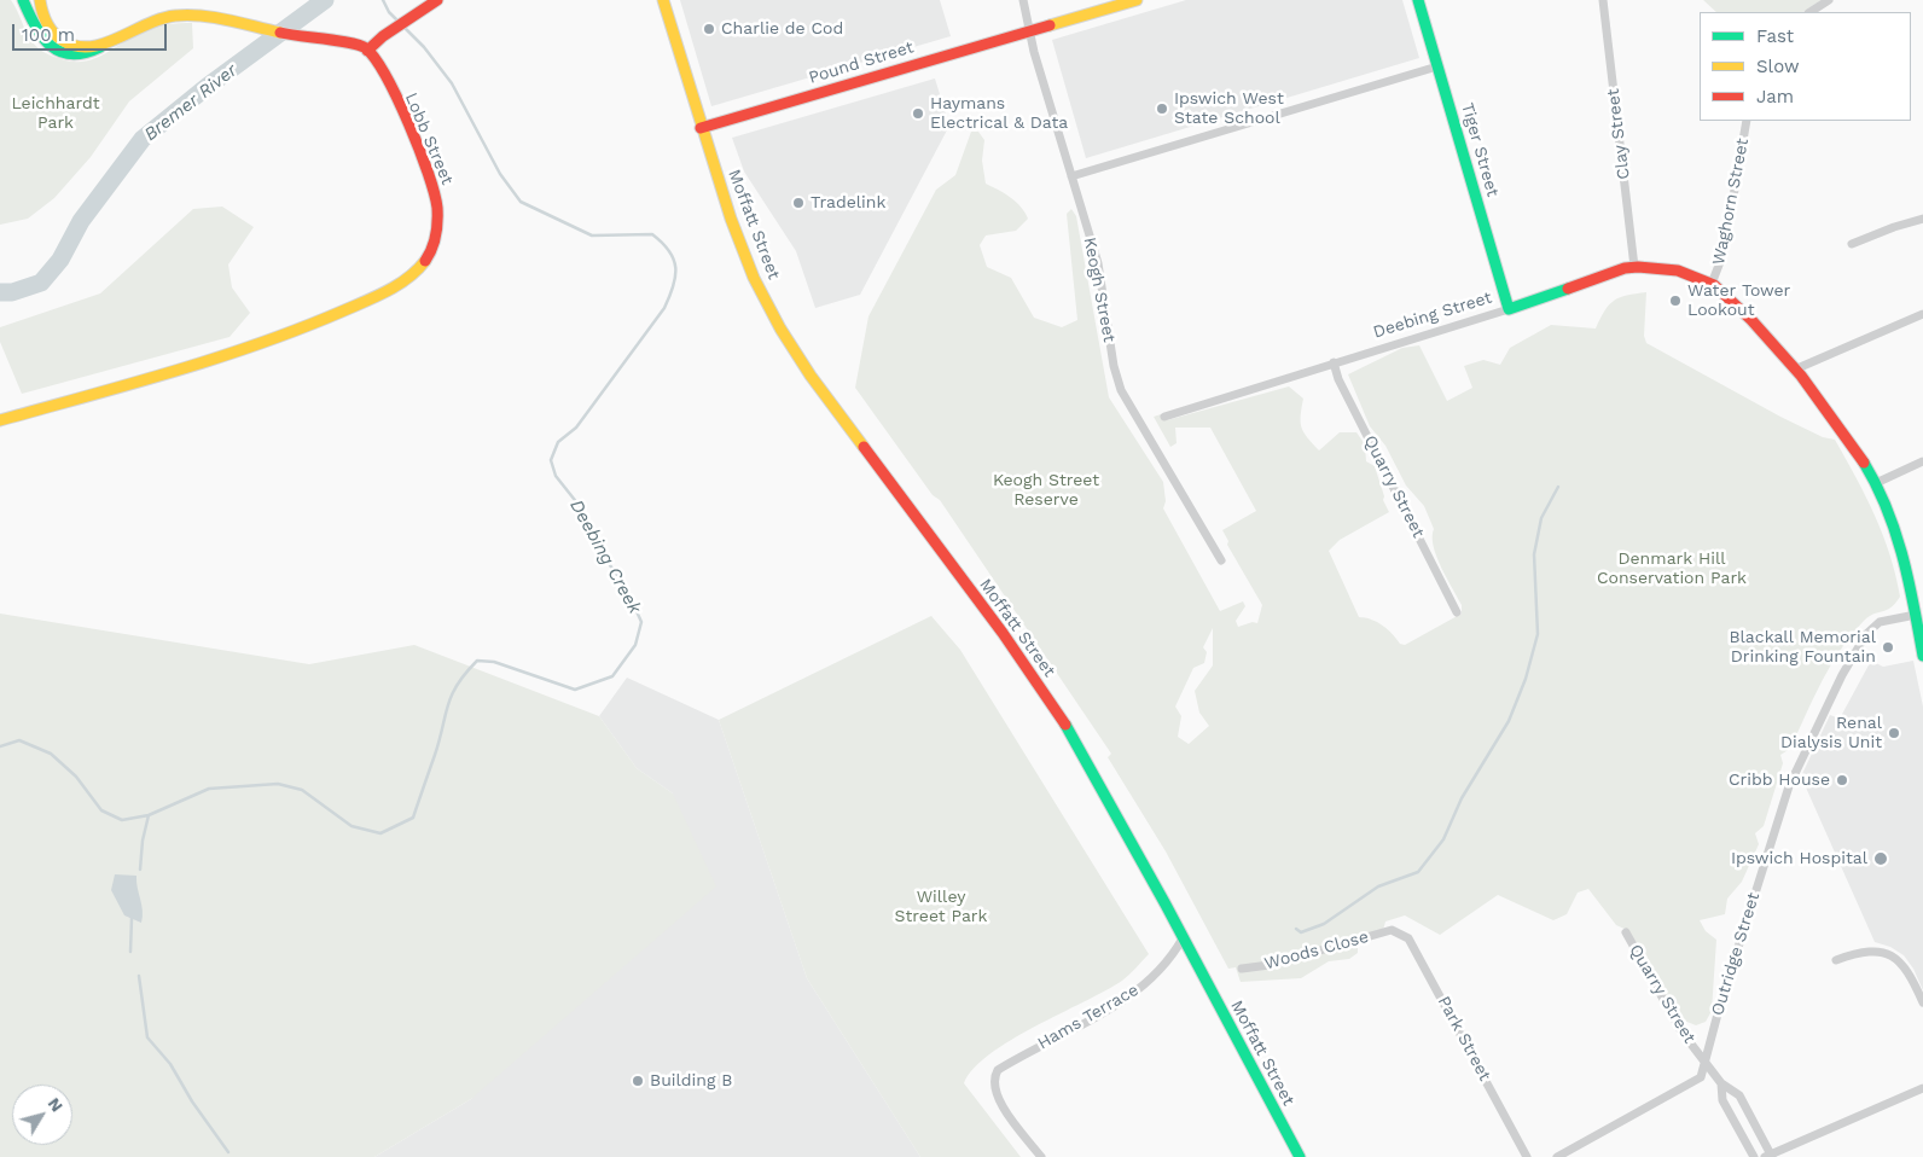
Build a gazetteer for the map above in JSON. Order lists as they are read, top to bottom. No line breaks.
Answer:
{"streets":{"main road":["Pound Street","Lobb Street","Tiger Street","Moffatt Street","Deebing Street"],"street":["Clay Street","Waghorn Street","Keogh Street","Quarry Street","Woods Close","Outridge Street","Hams Terrace","Park Street"]},"crossings":[["Pound Street","Moffatt Street"],["Pound Street","Keogh Street"],["Clay Street","Deebing Street"],["Tiger Street","Deebing Street"],["Waghorn Street","Deebing Street"],["Moffatt Street","Hams Terrace"],["Deebing Street","Quarry Street"],["Quarry Street","Outridge Street"],["Woods Close","Park Street"]],"water":["Bremer River","Deebing Creek"],"parks":["Leichhardt Park","Keogh Street Reserve","Denmark Hill Conservation Park","Willey Street Park"],"places":["Charlie de Cod","Ipswich West State School","Haymans Electrical & Data","Tradelink","Water Tower Lookout","Blackall Memorial Drinking Fountain","Renal Dialysis Unit","Cribb House","Ipswich Hospital","Building B"],"legend":["Fast","Slow","Jam"],"scale_bar":"100 m","north":"top right"}
